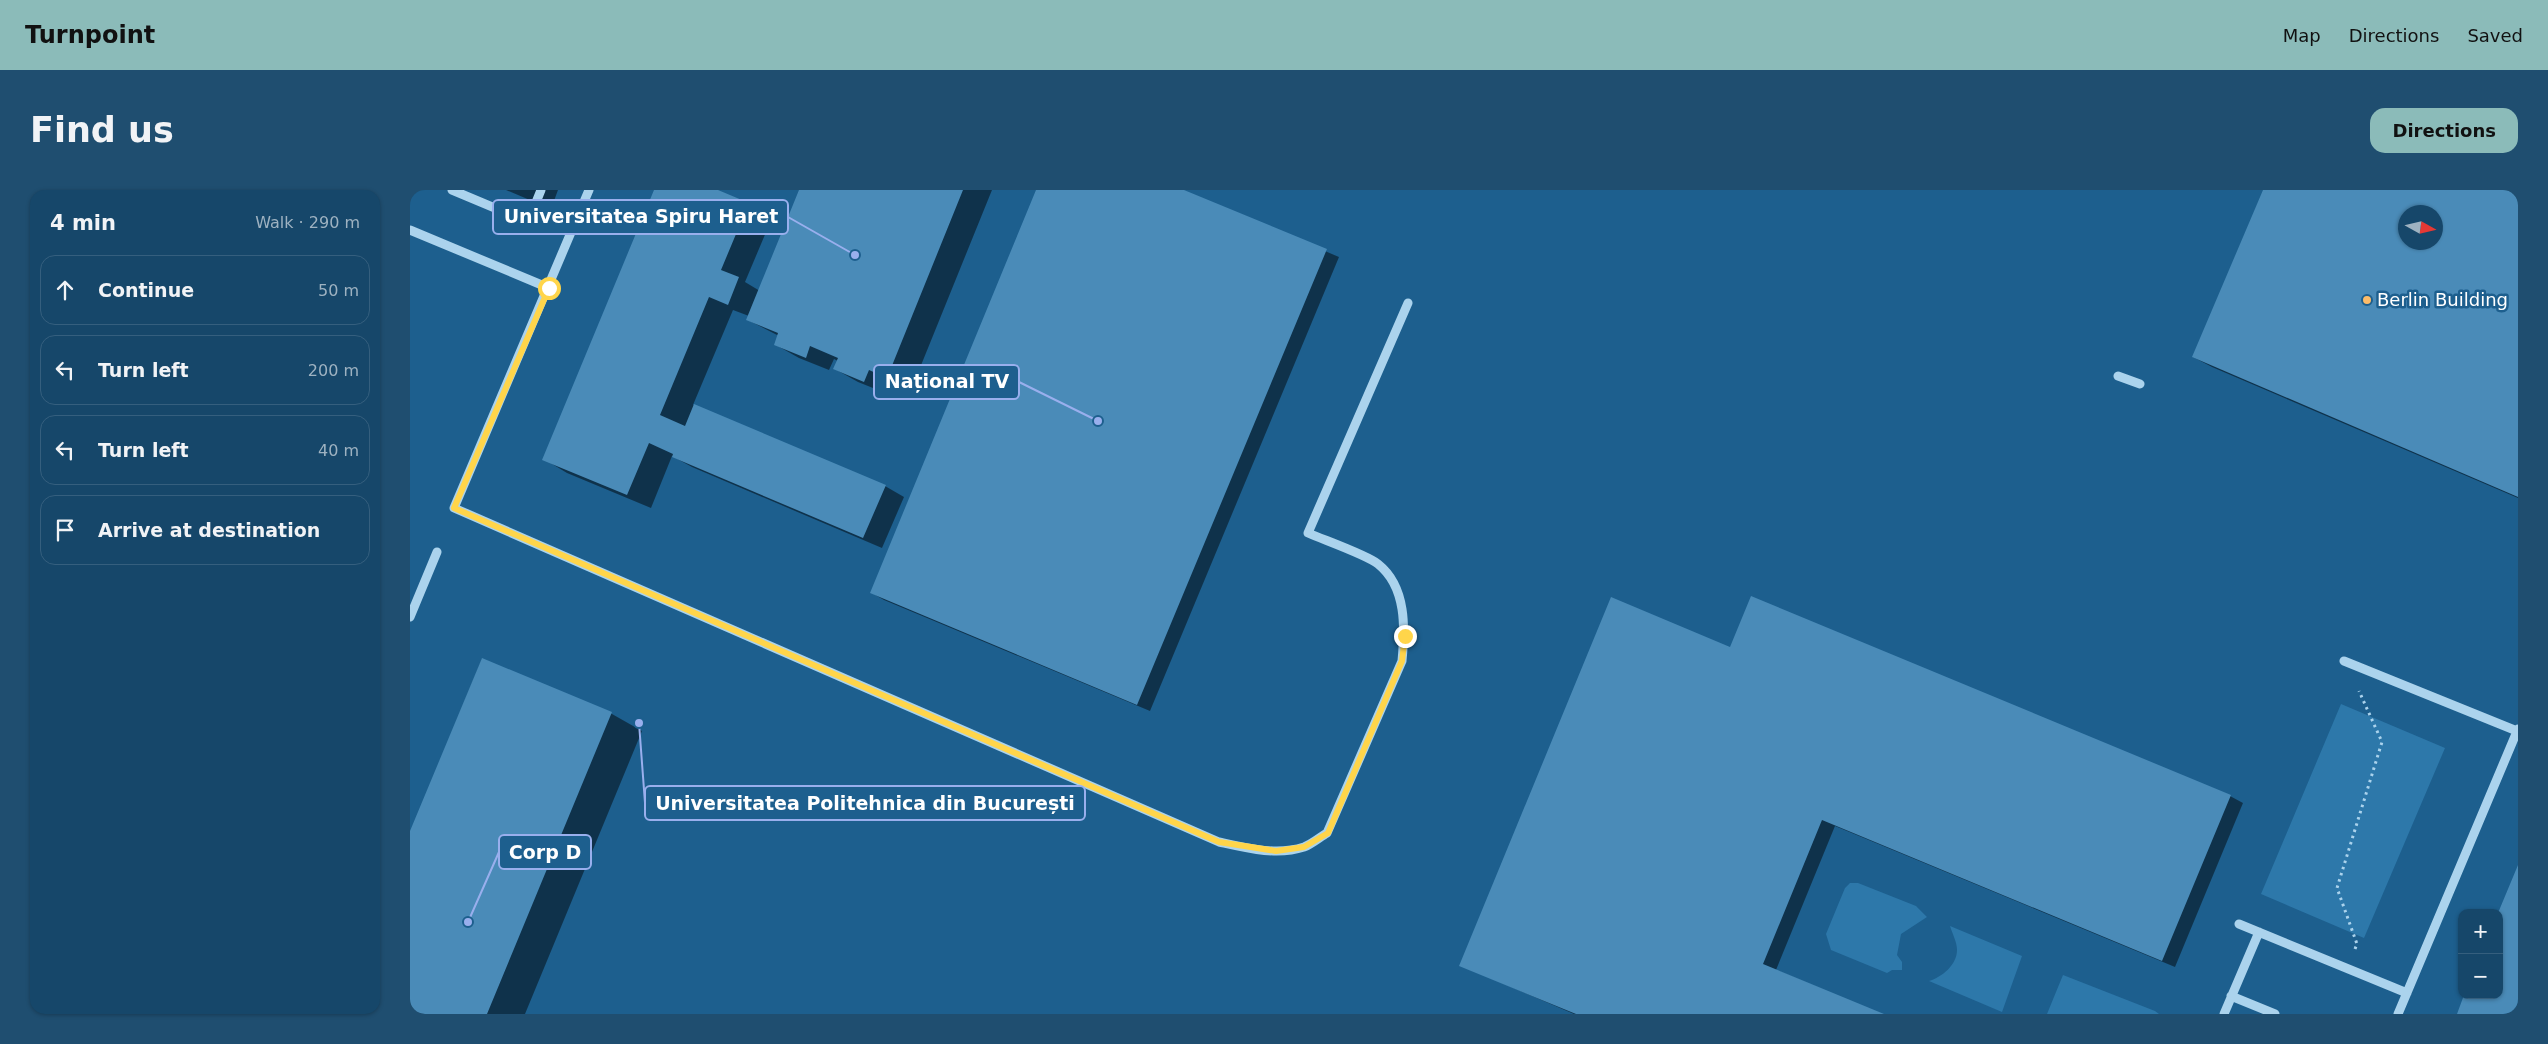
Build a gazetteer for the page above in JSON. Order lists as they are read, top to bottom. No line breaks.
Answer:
{"places":["Universitatea Spiru Haret","Berlin Building","Național TV","Universitatea Politehnica din București","Corp D"],"north":"right","page":{"header":"Turnpoint","nav":["Map","Directions","Saved"],"buttons":"Directions","title":"Find us","heading":["4 min","Walk · 290 m"],"list":[["Continue","50 m"],["Turn left","200 m"],["Turn left","40 m"],"Arrive at destination"],"map_buttons":["+","−"]}}
